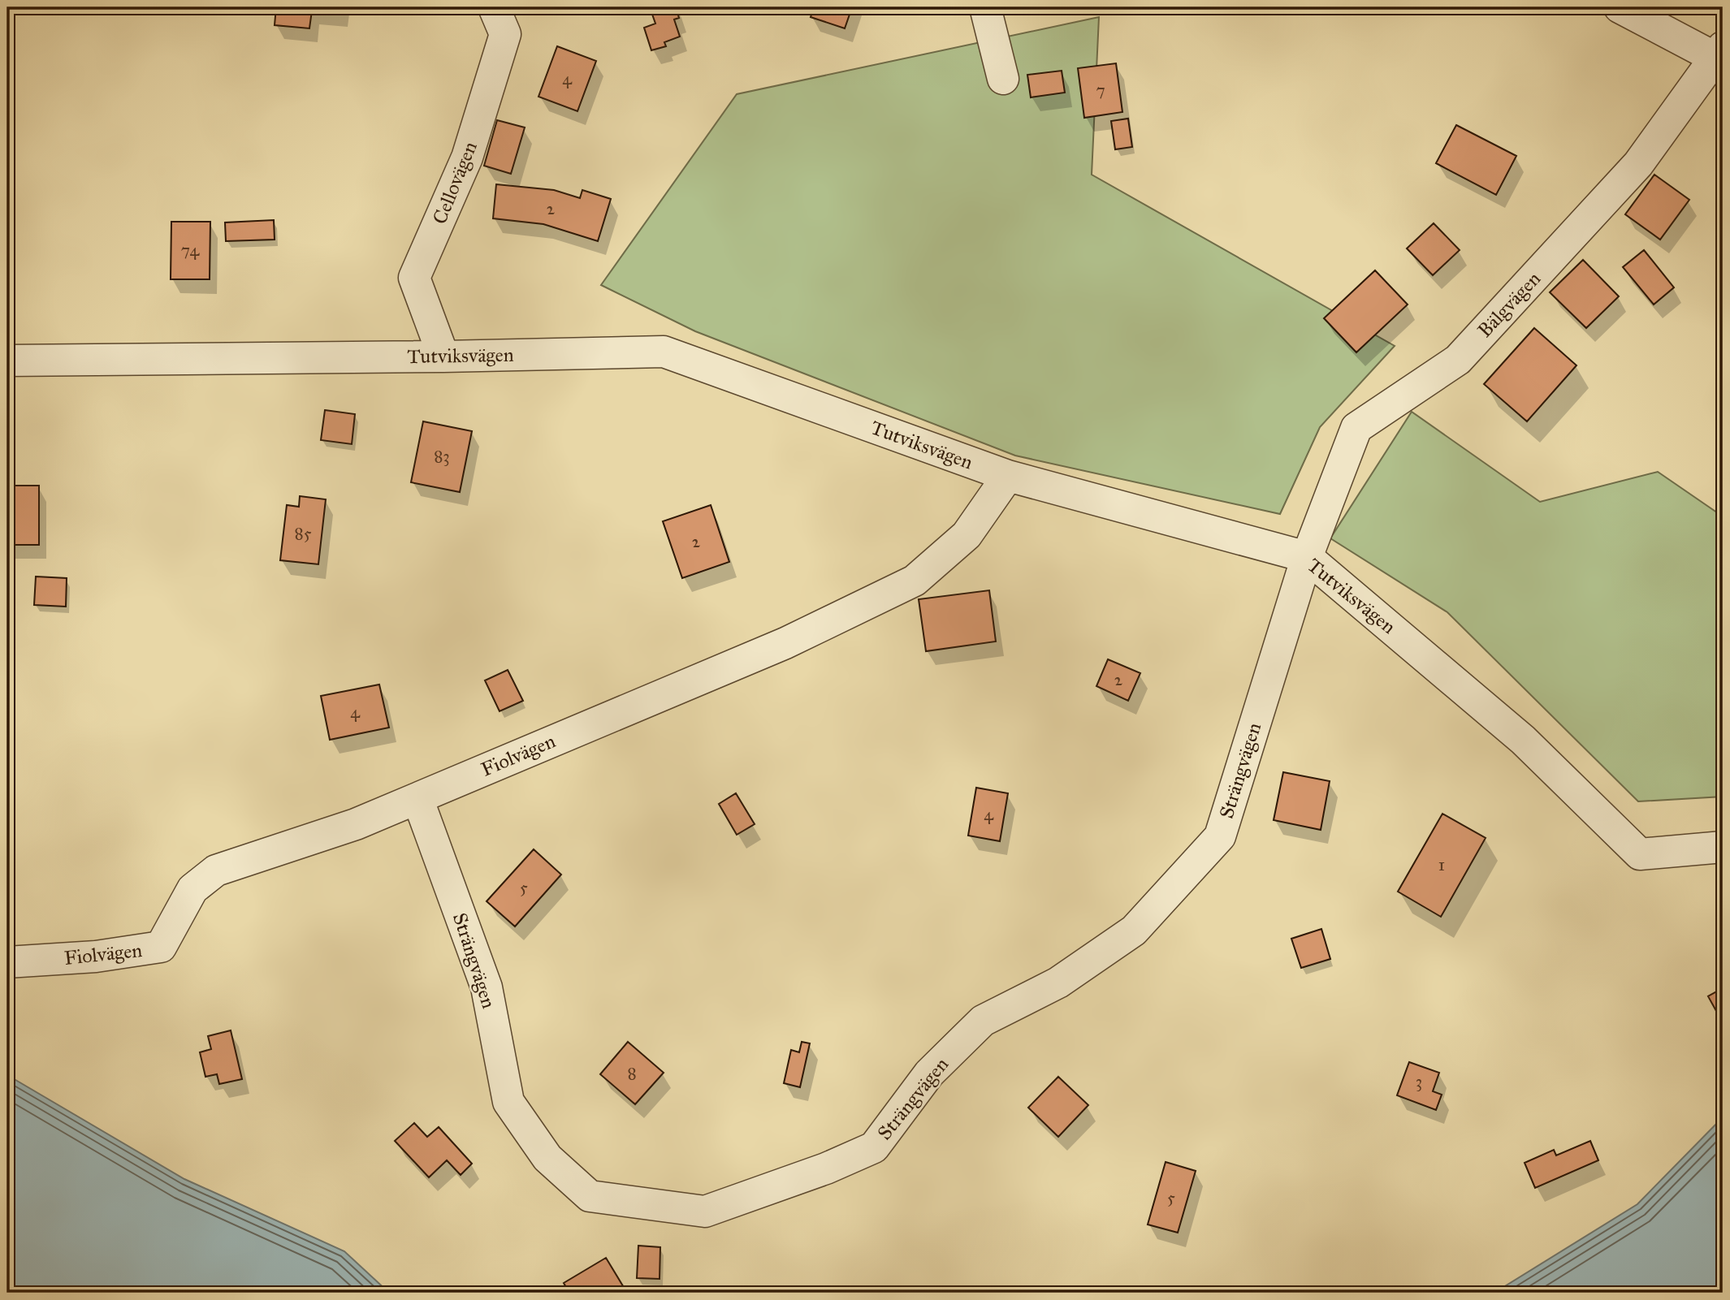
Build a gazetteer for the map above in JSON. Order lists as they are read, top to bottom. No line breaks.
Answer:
{"streets":{"street":["Cellovägen","Bälgvägen","Tutviksvägen","Fiolvägen","Strängvägen"]},"crossings":[["Cellovägen","Tutviksvägen"],["Bälgvägen","Tutviksvägen"],["Bälgvägen","Strängvägen"],["Tutviksvägen","Fiolvägen"],["Tutviksvägen","Strängvägen"],["Fiolvägen","Strängvägen"]],"house_numbers":["4","7","2","74","83","85","2","2","4","4","1","5","8","3","5"]}
